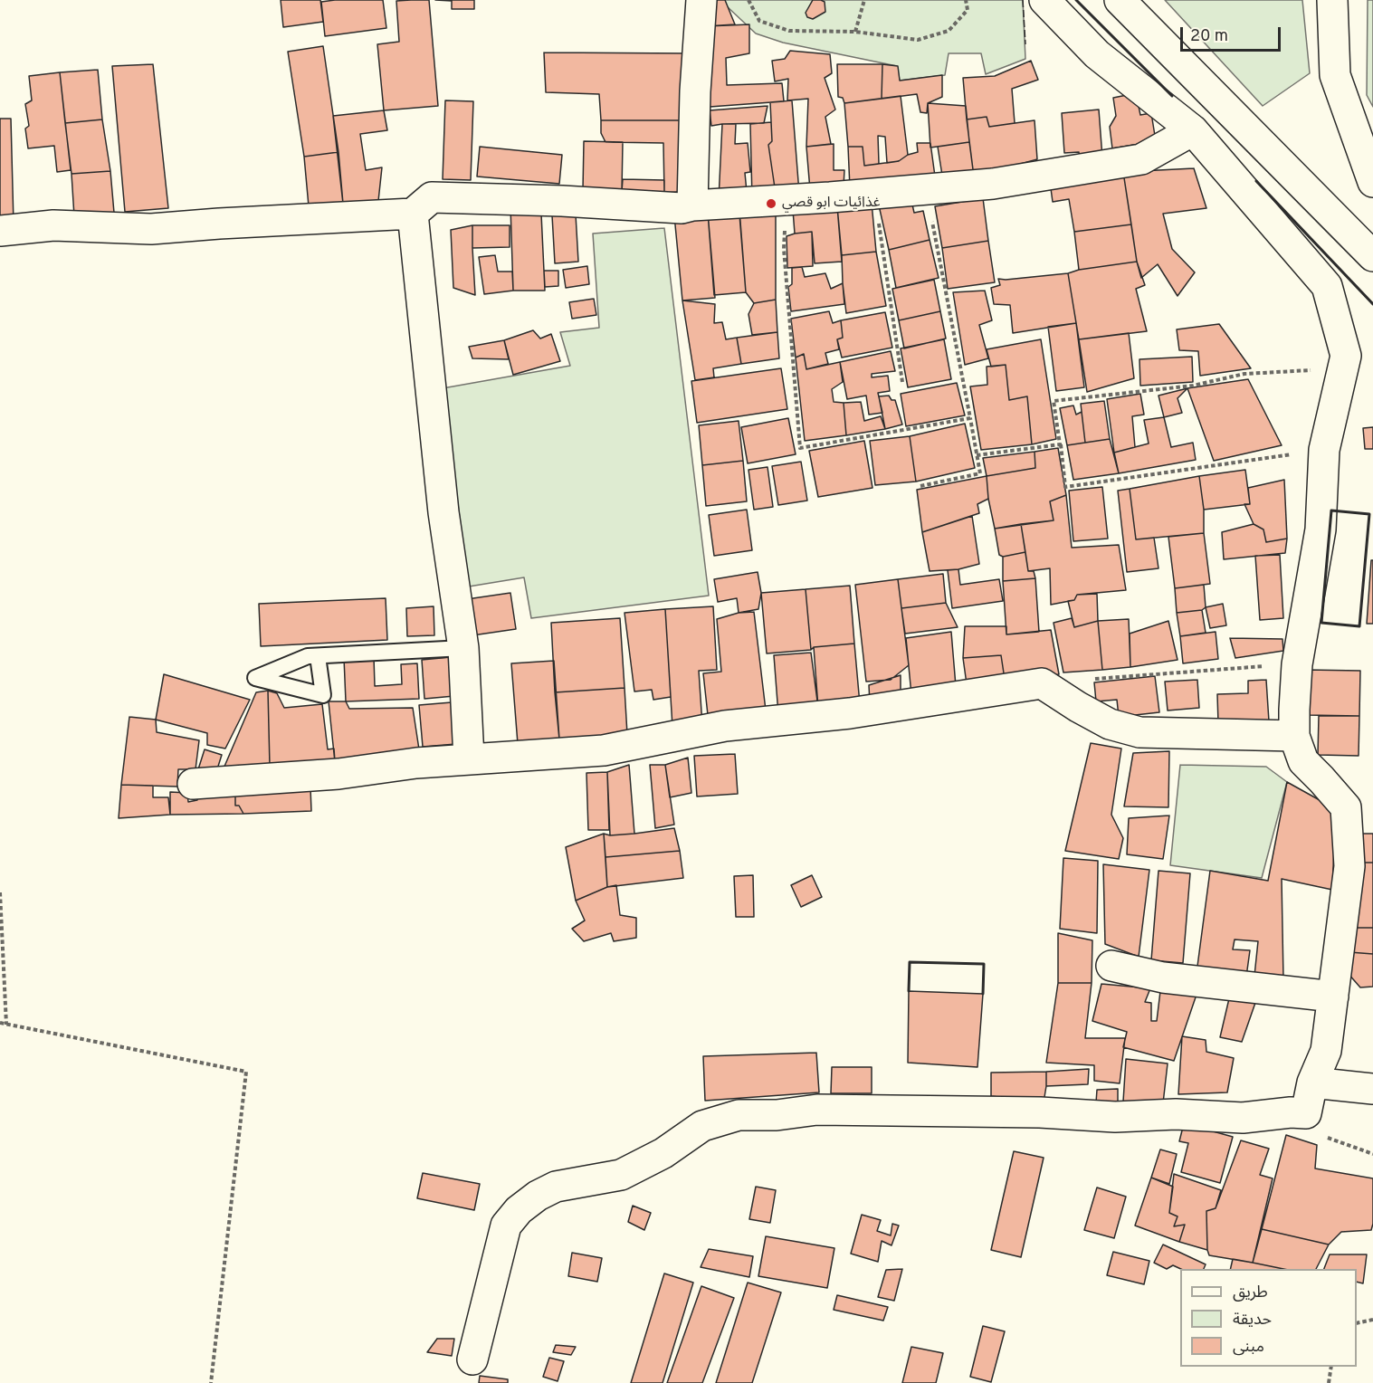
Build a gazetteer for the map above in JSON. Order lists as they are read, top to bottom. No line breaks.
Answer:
{"places":["غذائيات ابو قصي"],"legend":["طريق","حديقة","مبنى"],"scale_bar":"20 m"}
